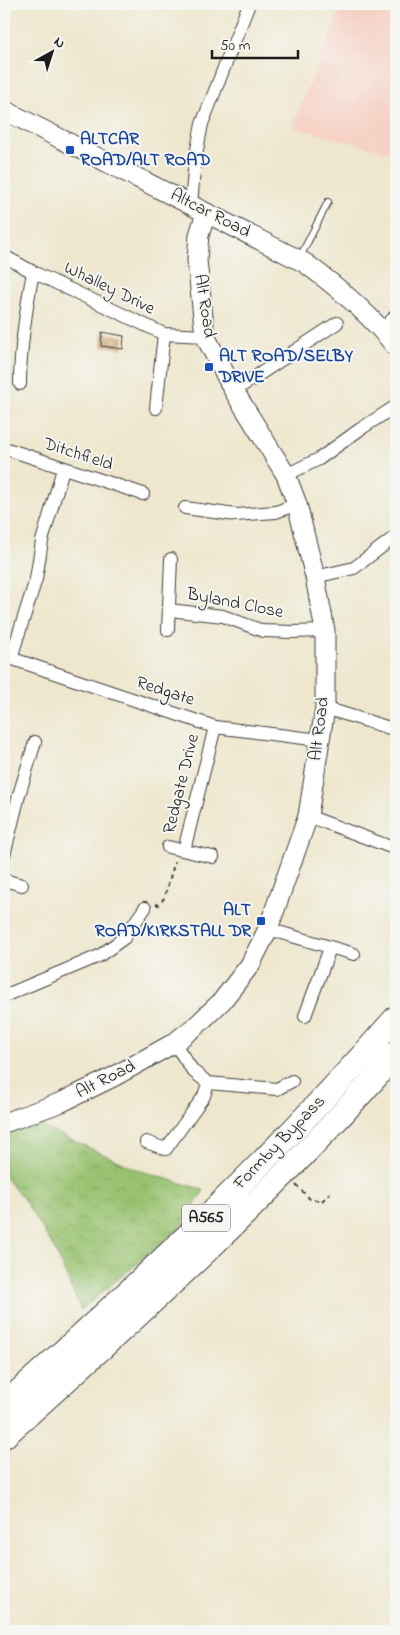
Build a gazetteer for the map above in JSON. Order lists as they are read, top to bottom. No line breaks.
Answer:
{"streets":{"highway":["Formby Bypass","A565"],"street":["Altcar Road","Whalley Drive","Alt Road","Ditchfield","Byland Close","Redgate","Redgate Drive"]},"crossings":[["Altcar Road","Alt Road"],["Whalley Drive","Alt Road"],["Alt Road","Byland Close"],["Alt Road","Redgate"],["Redgate","Redgate Drive"]],"places":{"transit":["ALTCAR ROAD/ALT ROAD","ALT ROAD/SELBY DRIVE","ALT ROAD/KIRKSTALL DR"]},"scale_bar":"50 m","north":"top right"}
